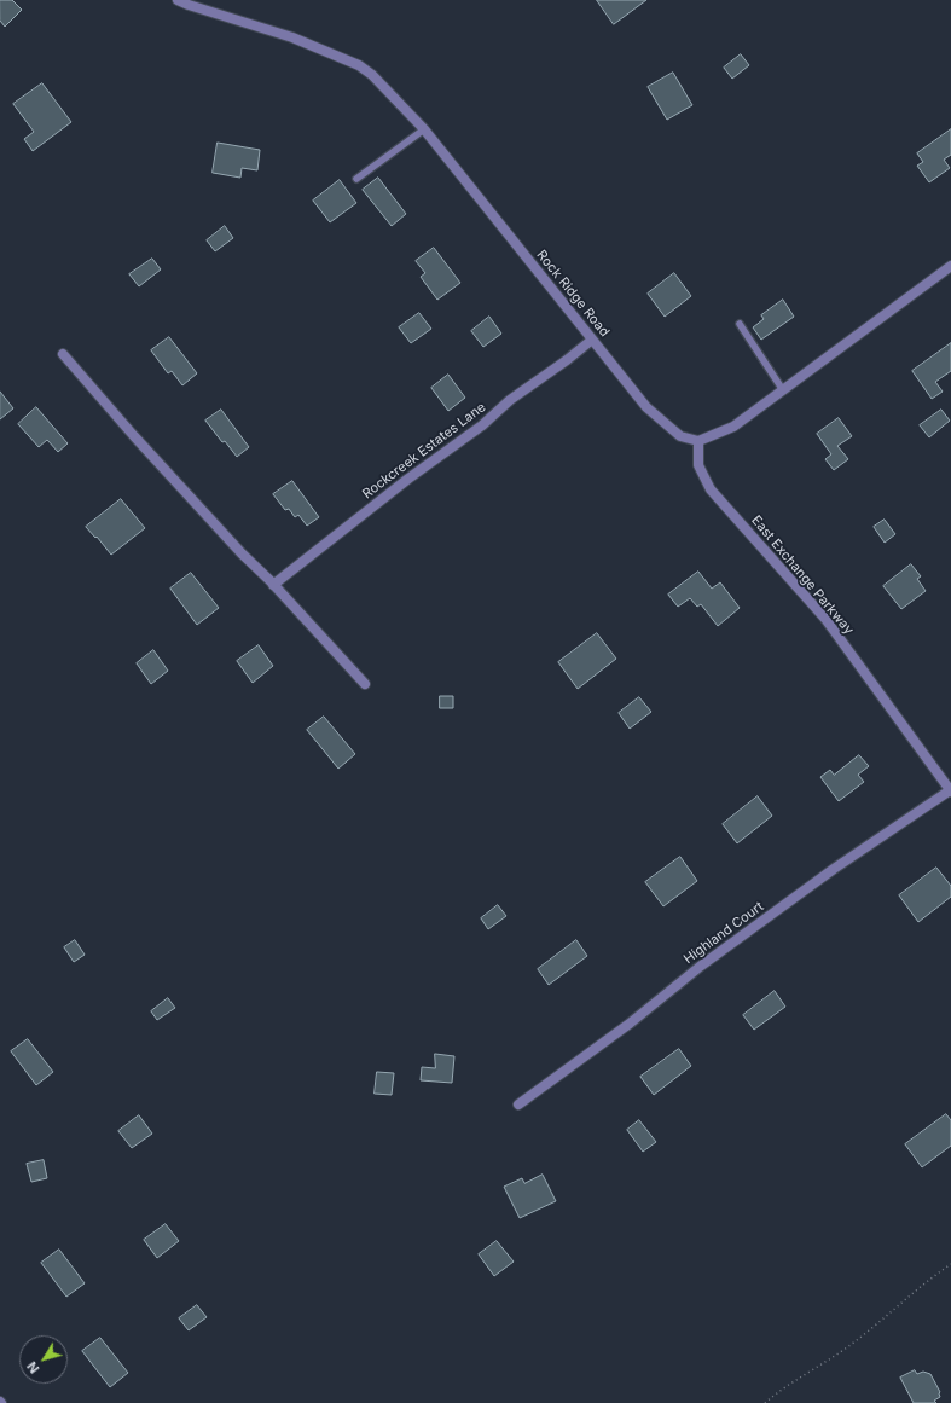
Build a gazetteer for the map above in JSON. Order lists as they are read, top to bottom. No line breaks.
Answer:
{"streets":{"street":["Rock Ridge Road","Rockcreek Estates Lane","East Exchange Parkway","Highland Court"]},"crossings":[["Rock Ridge Road","Rockcreek Estates Lane"],["Rock Ridge Road","East Exchange Parkway"],["East Exchange Parkway","Highland Court"]],"north":"bottom left"}
